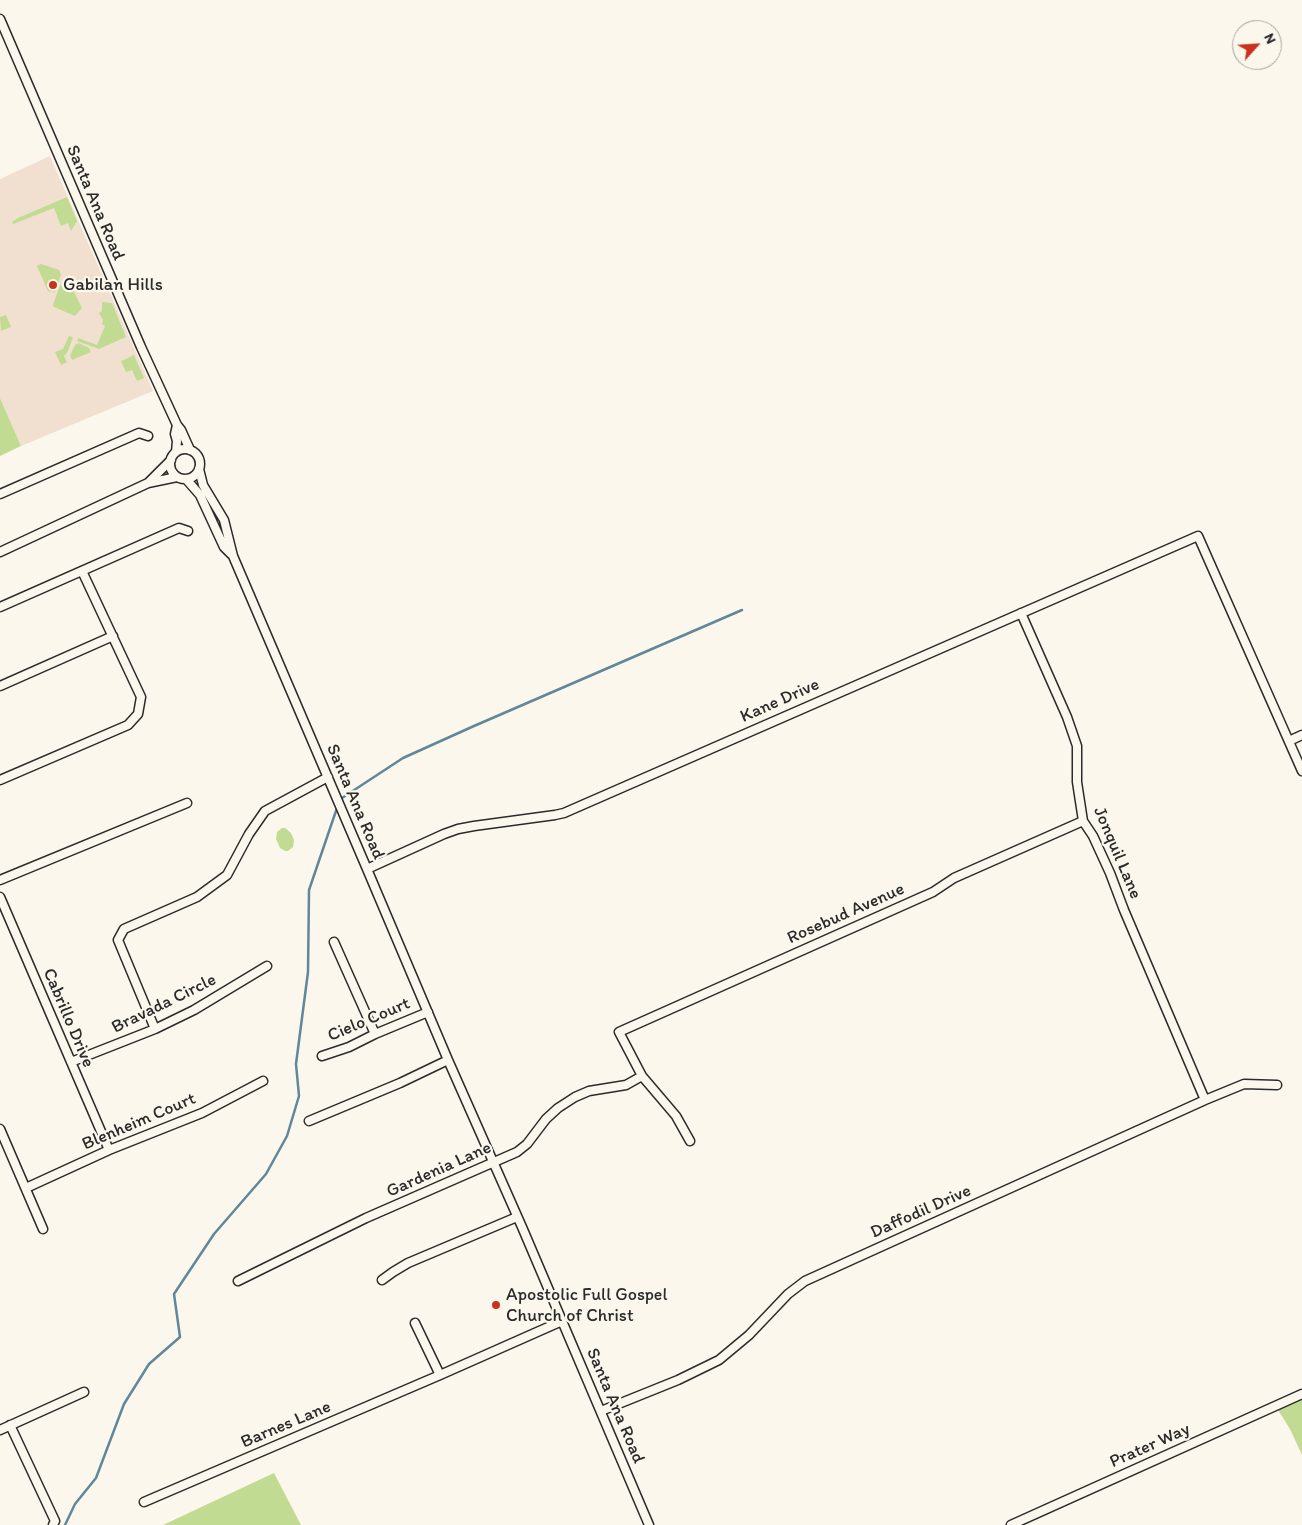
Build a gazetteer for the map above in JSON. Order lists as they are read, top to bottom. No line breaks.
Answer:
{"streets":{"street":["Santa Ana Road","Kane Drive","Jonquil Lane","Rosebud Avenue","Bravada Circle","Cabrillo Drive","Cielo Court","Blenheim Court","Gardenia Lane","Daffodil Drive","Barnes Lane","Prater Way"]},"crossings":[["Santa Ana Road","Kane Drive"],["Santa Ana Road","Cielo Court"],["Santa Ana Road","Gardenia Lane"],["Santa Ana Road","Daffodil Drive"],["Santa Ana Road","Barnes Lane"],["Kane Drive","Jonquil Lane"],["Jonquil Lane","Rosebud Avenue"],["Jonquil Lane","Daffodil Drive"],["Rosebud Avenue","Gardenia Lane"],["Bravada Circle","Cabrillo Drive"],["Cabrillo Drive","Blenheim Court"]],"places":["Gabilan Hills","Apostolic Full Gospel Church of Christ"],"north":"top right"}
